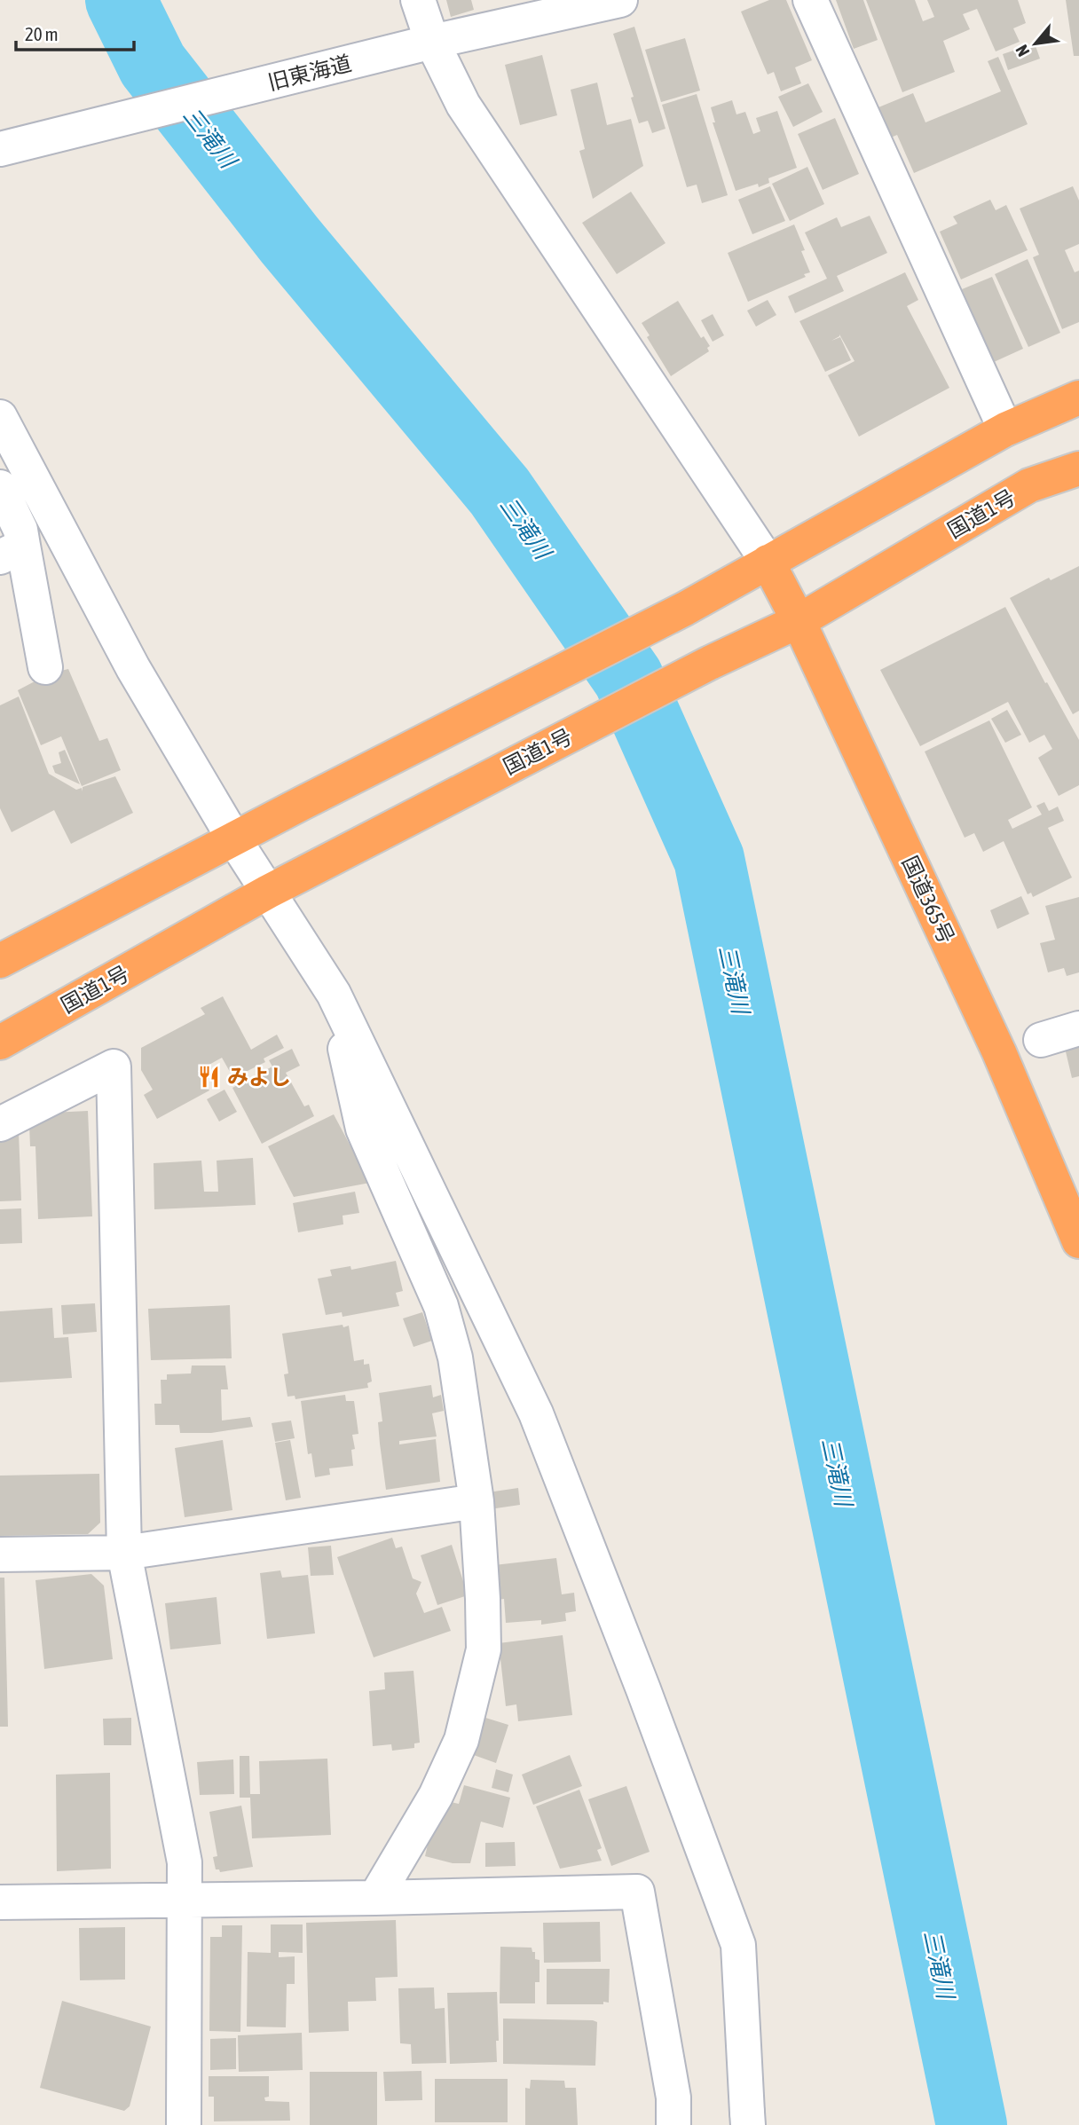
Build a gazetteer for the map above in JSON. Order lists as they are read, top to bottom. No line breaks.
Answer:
{"streets":{"highway":["国道1号","国道365号"],"street":["旧東海道"]},"crossings":[["国道1号","国道365号"]],"water":["三滝川"],"places":{"restaurant":["みよし"]},"scale_bar":"20 m","north":"bottom left"}
